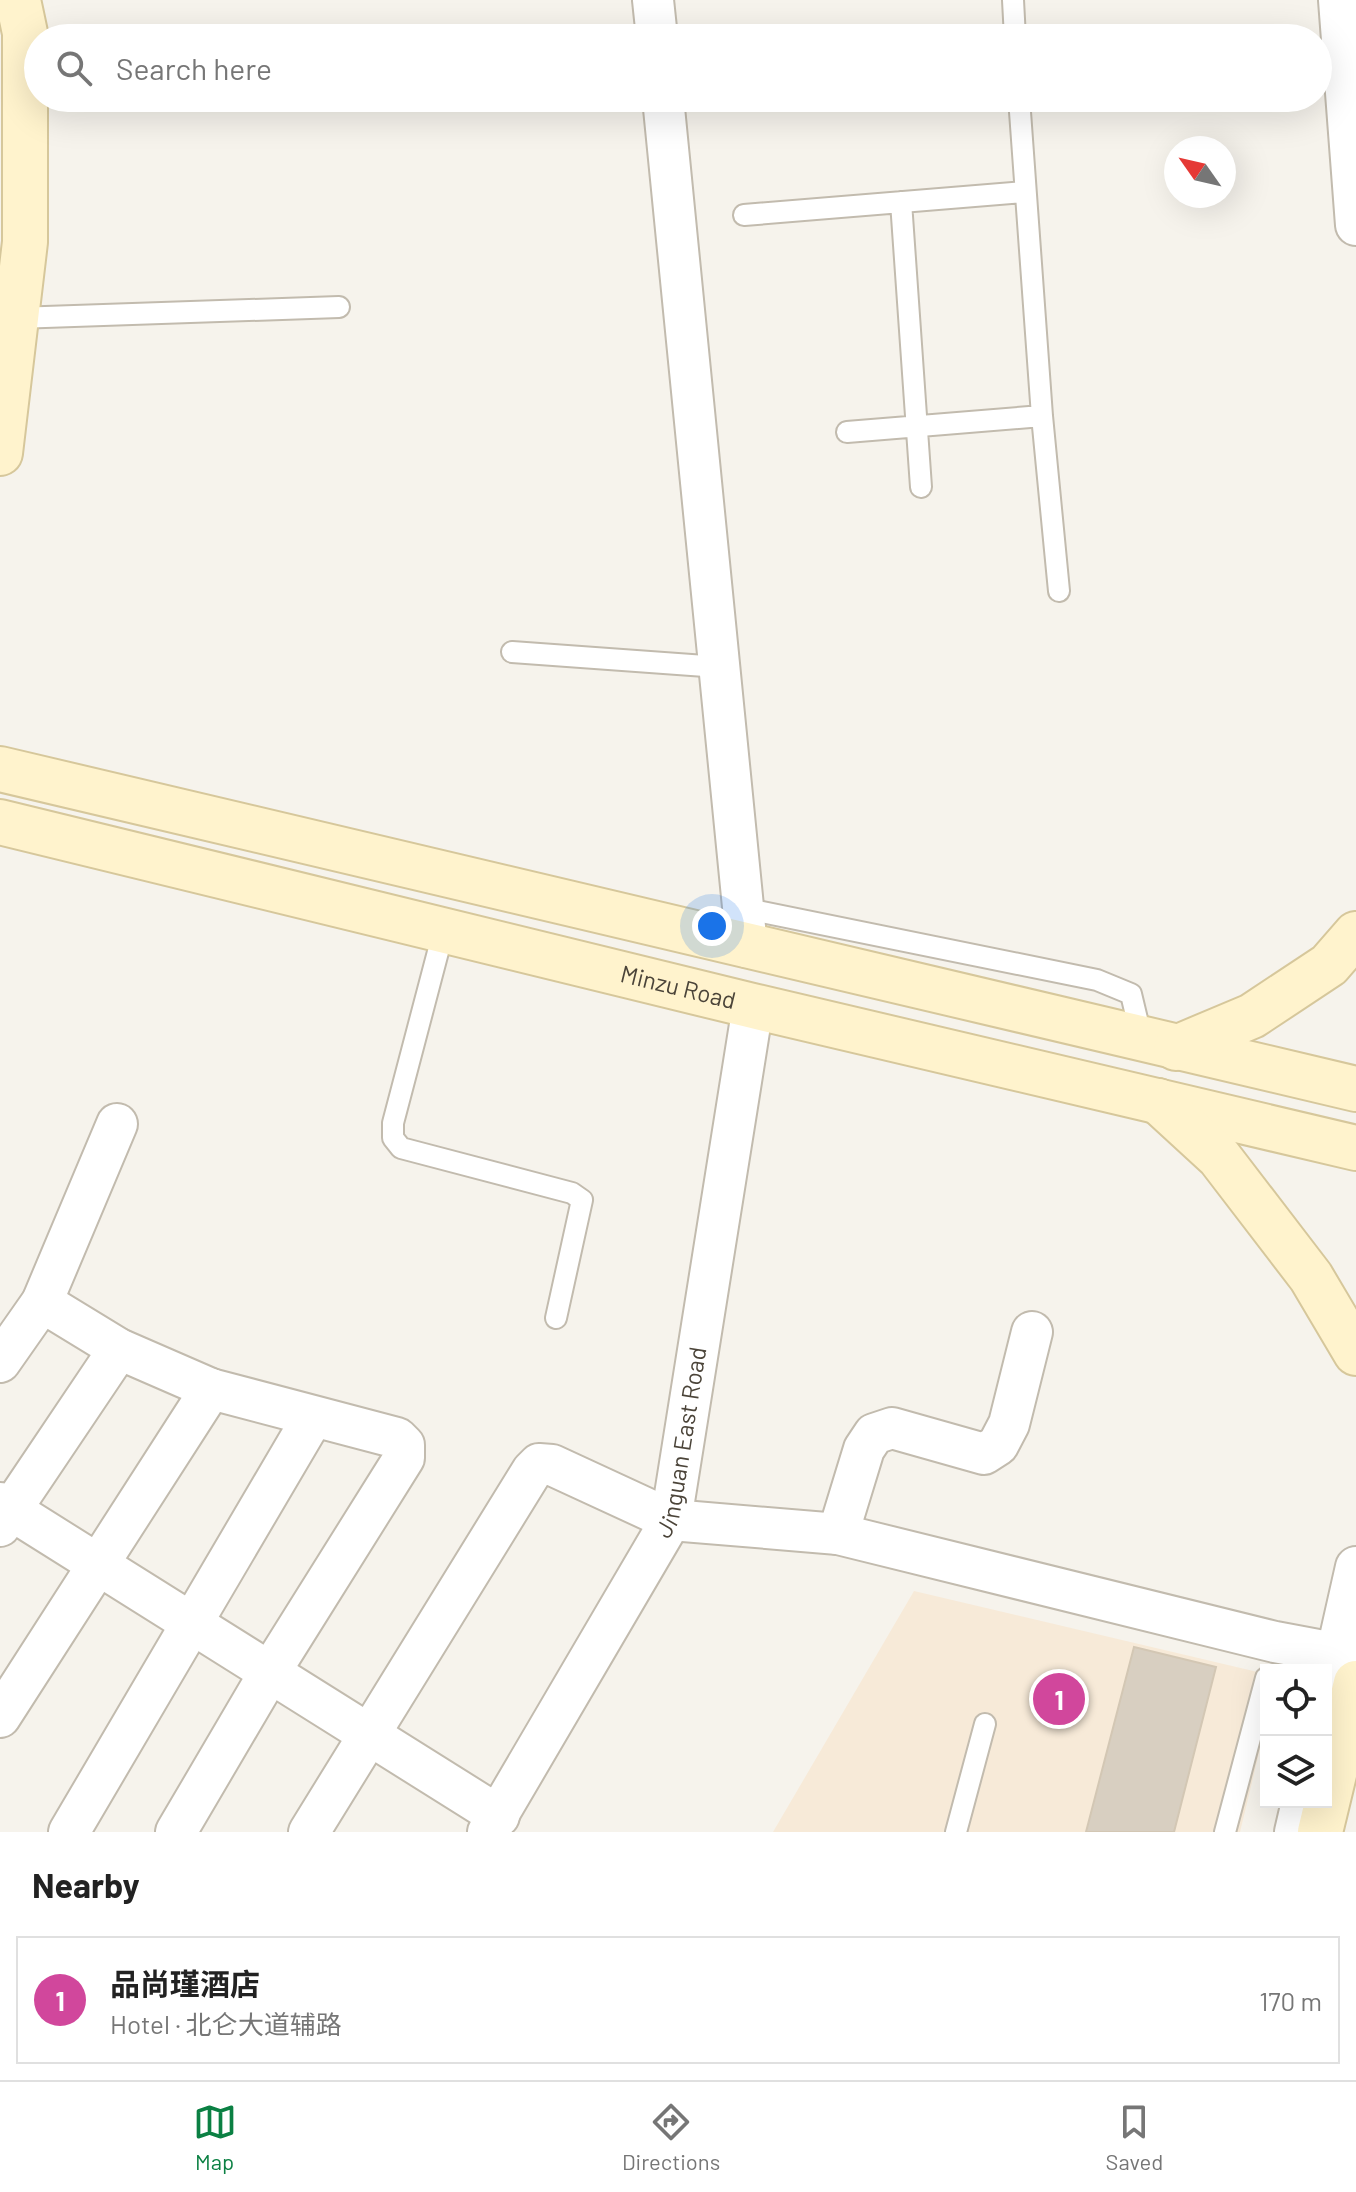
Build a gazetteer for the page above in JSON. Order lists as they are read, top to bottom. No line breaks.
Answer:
{"streets":{"main road":["Minzu Road"],"street":["Jinguan East Road"]},"crossings":[["Minzu Road","Jinguan East Road"]],"north":"top left","page":{"search":"Search here","pins":"1","heading":"Nearby","list":[{"mark":"1","name":"品尚瑾酒店","note":"Hotel · 北仑大道辅路","value":"170 m"}],"nav":["Map","Directions","Saved"]}}
